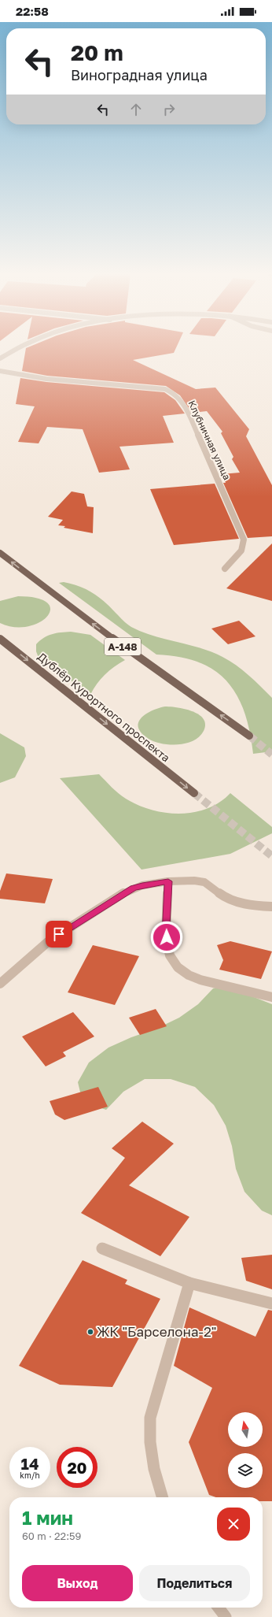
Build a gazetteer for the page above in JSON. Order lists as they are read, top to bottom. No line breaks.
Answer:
{"streets":{"main road":["А-148","Дублёр Курортного проспекта"],"street":["Клубничная улица"]},"places":["ЖК \"Барселона-2\""],"north":"top","page":{"status":"22:58","turn":["20 m","Виноградная улица"],"speed":"14 km/h","limit":"20","heading":["1 мин","60 m · 22:59"],"buttons":["Выход","Поделиться"]}}
